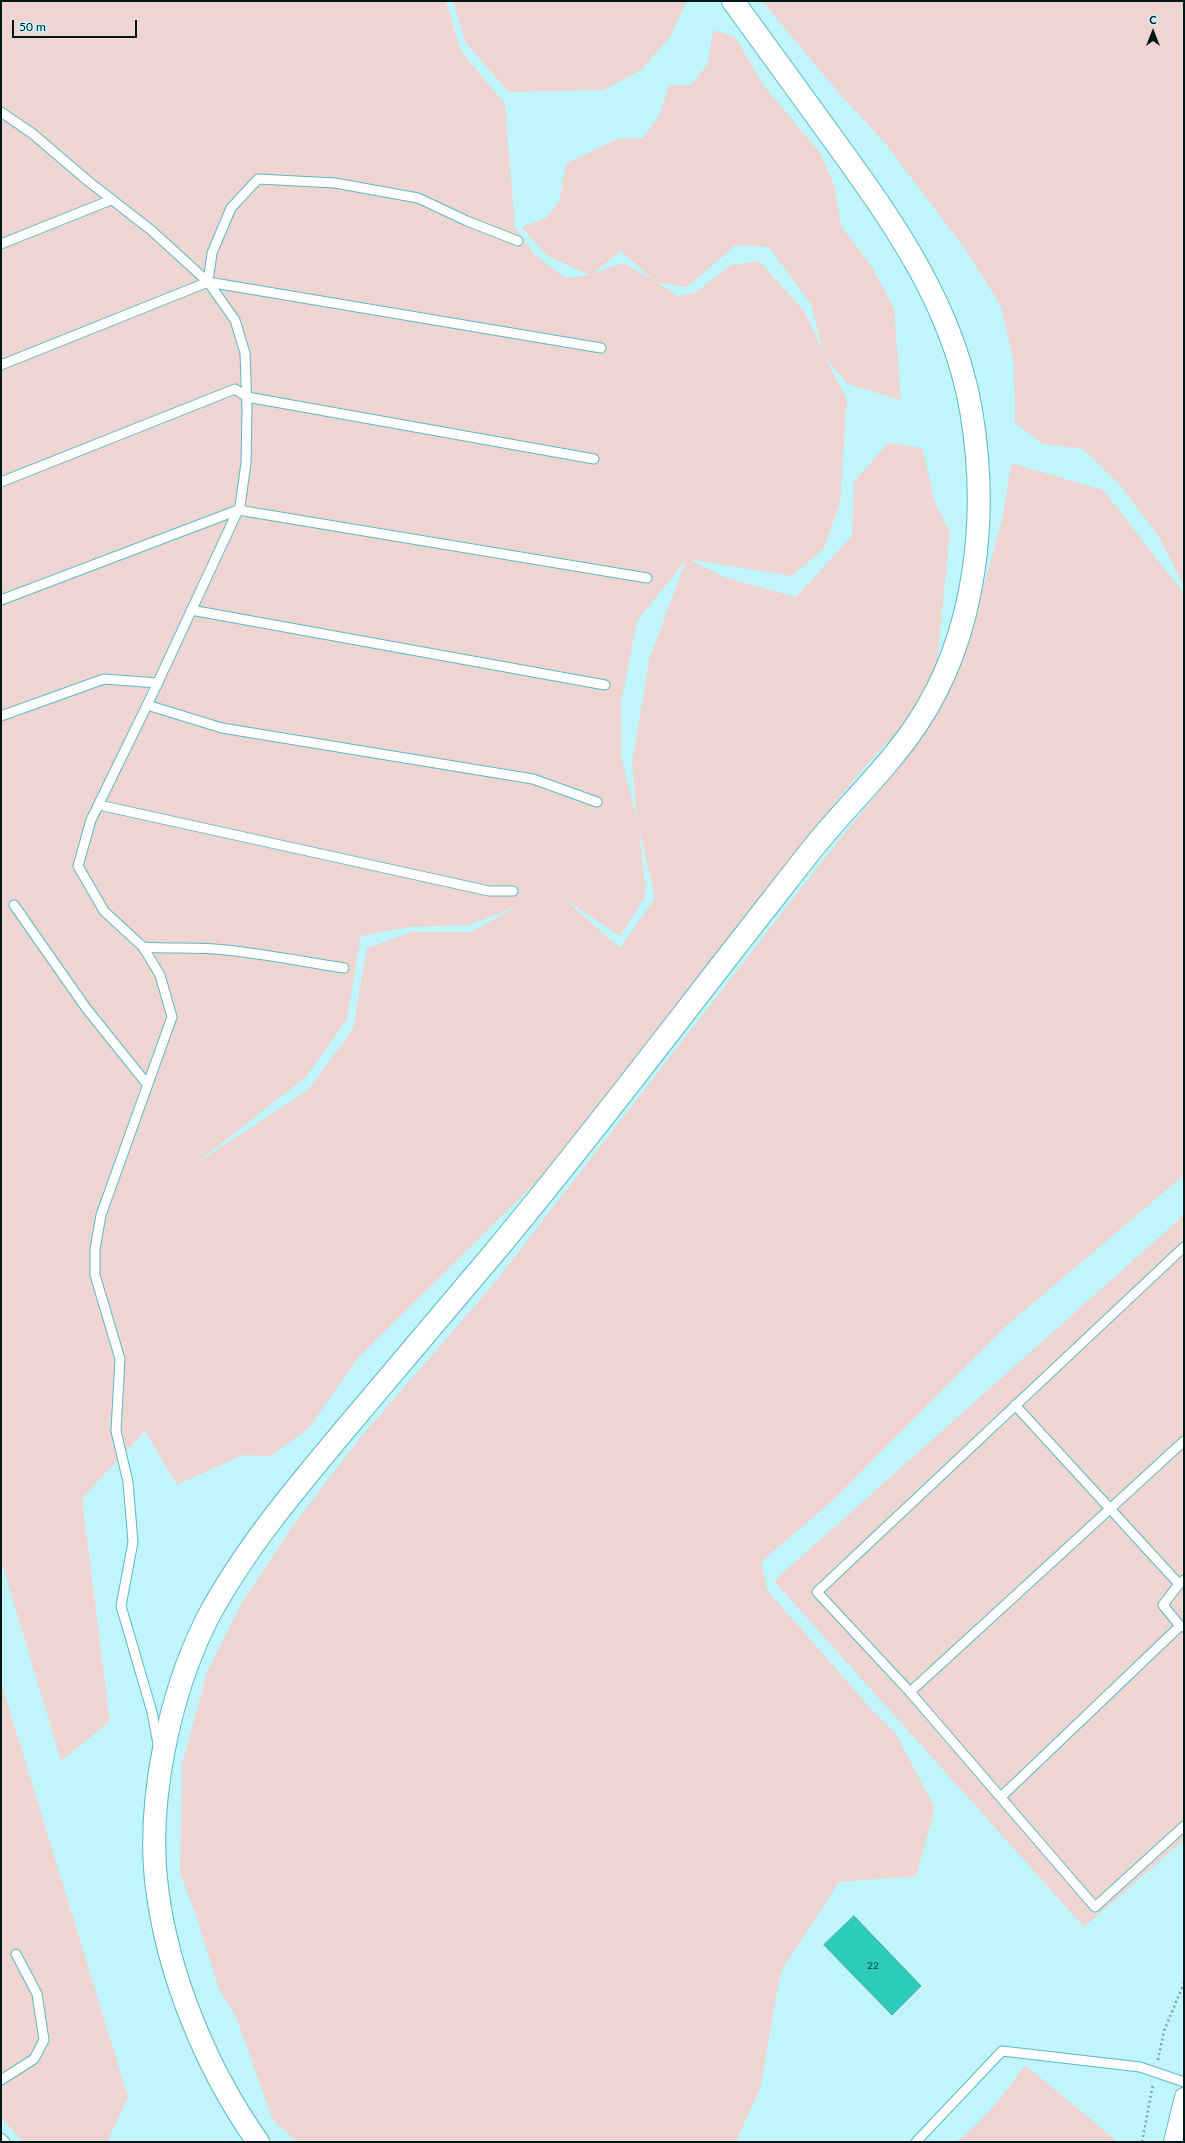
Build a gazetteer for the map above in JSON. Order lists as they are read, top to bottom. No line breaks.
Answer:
{"house_numbers":["22"],"scale_bar":"50 m","north":"top"}
